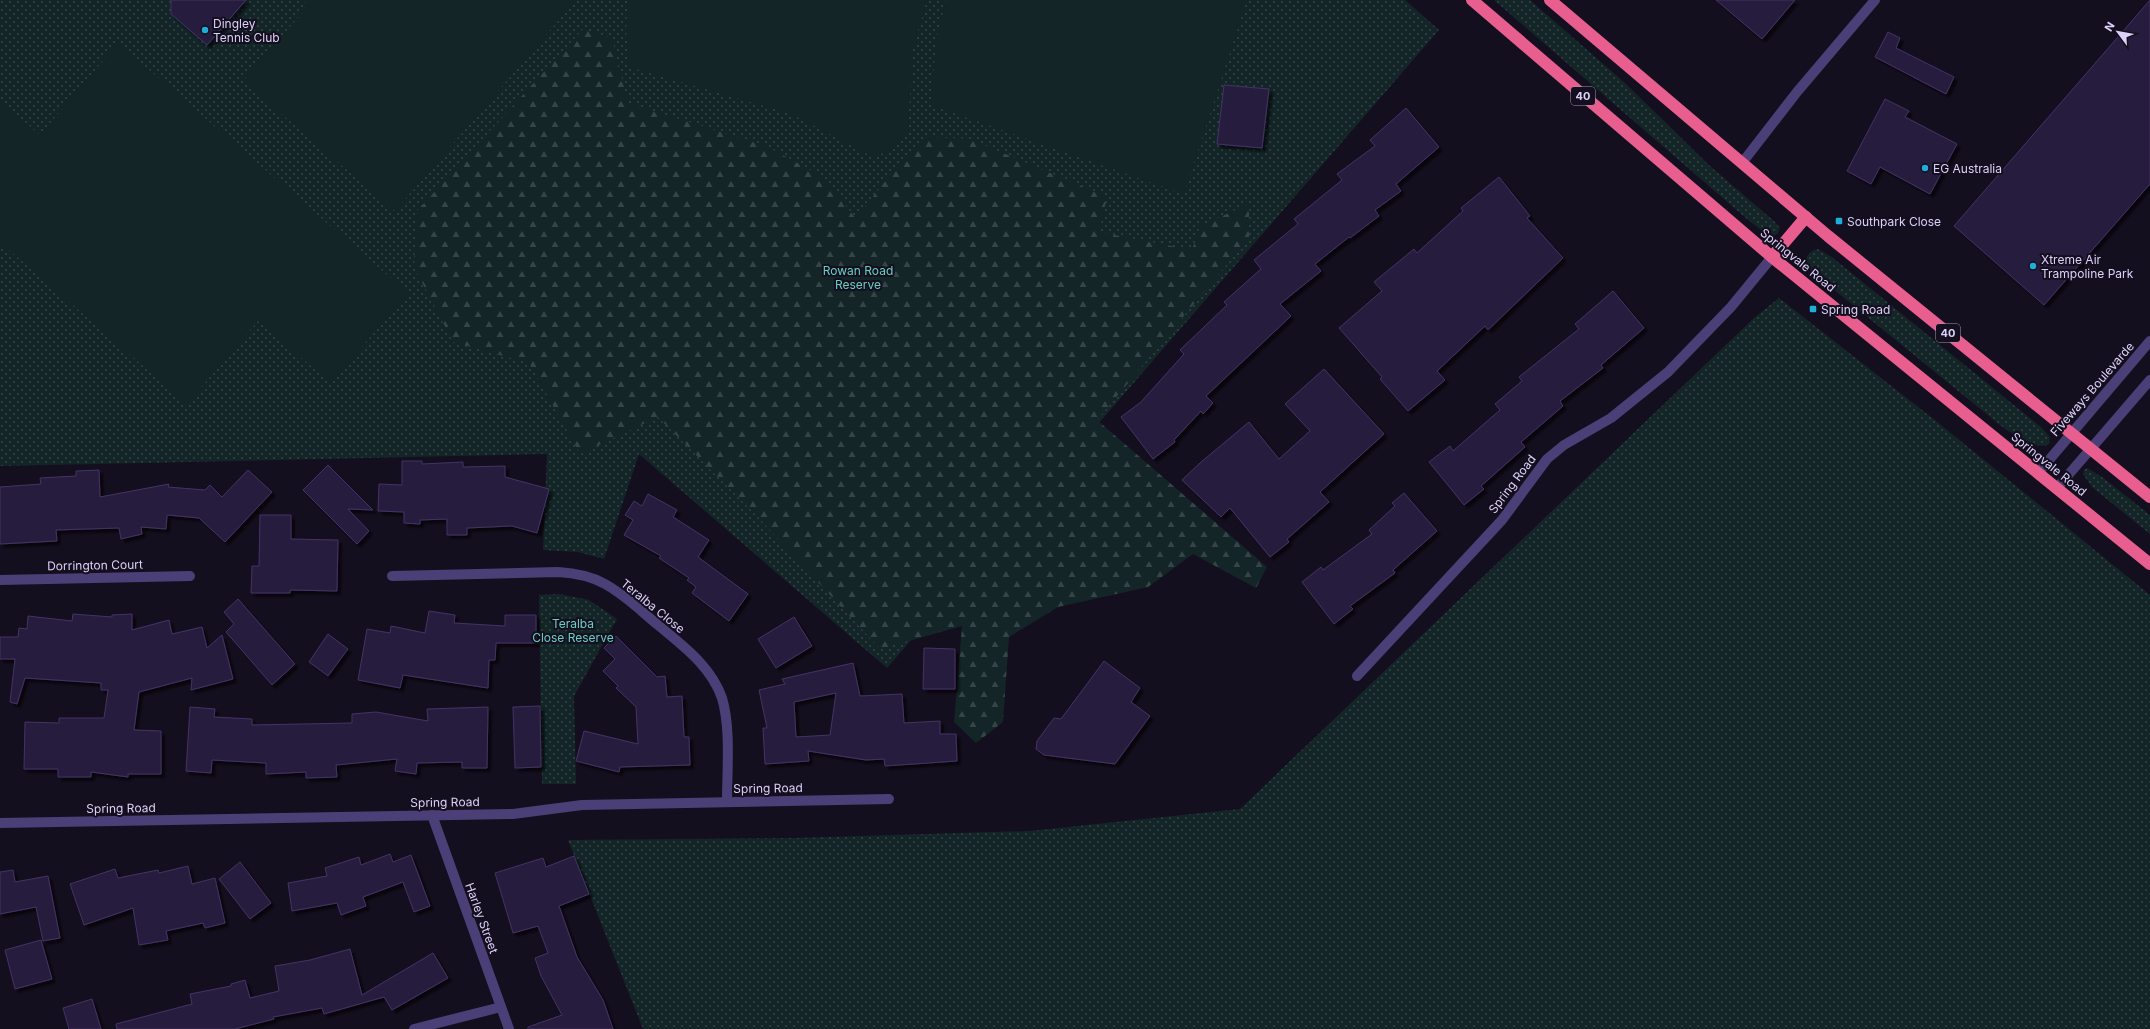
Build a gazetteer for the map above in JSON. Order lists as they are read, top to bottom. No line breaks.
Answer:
{"streets":{"highway":["40","Springvale Road"],"street":["Fiveways Boulevarde","Spring Road","Dorrington Court","Teralba Close","Harley Street"]},"crossings":[["40","Fiveways Boulevarde"],["Springvale Road","Fiveways Boulevarde"],["Springvale Road","Spring Road"],["Spring Road","Teralba Close"],["Spring Road","Harley Street"]],"parks":["Rowan Road Reserve","Teralba Close Reserve"],"places":{"other":["Dingley Tennis Club","EG Australia","Xtreme Air Trampoline Park"],"transit":["Southpark Close","Spring Road"]},"north":"top left"}
